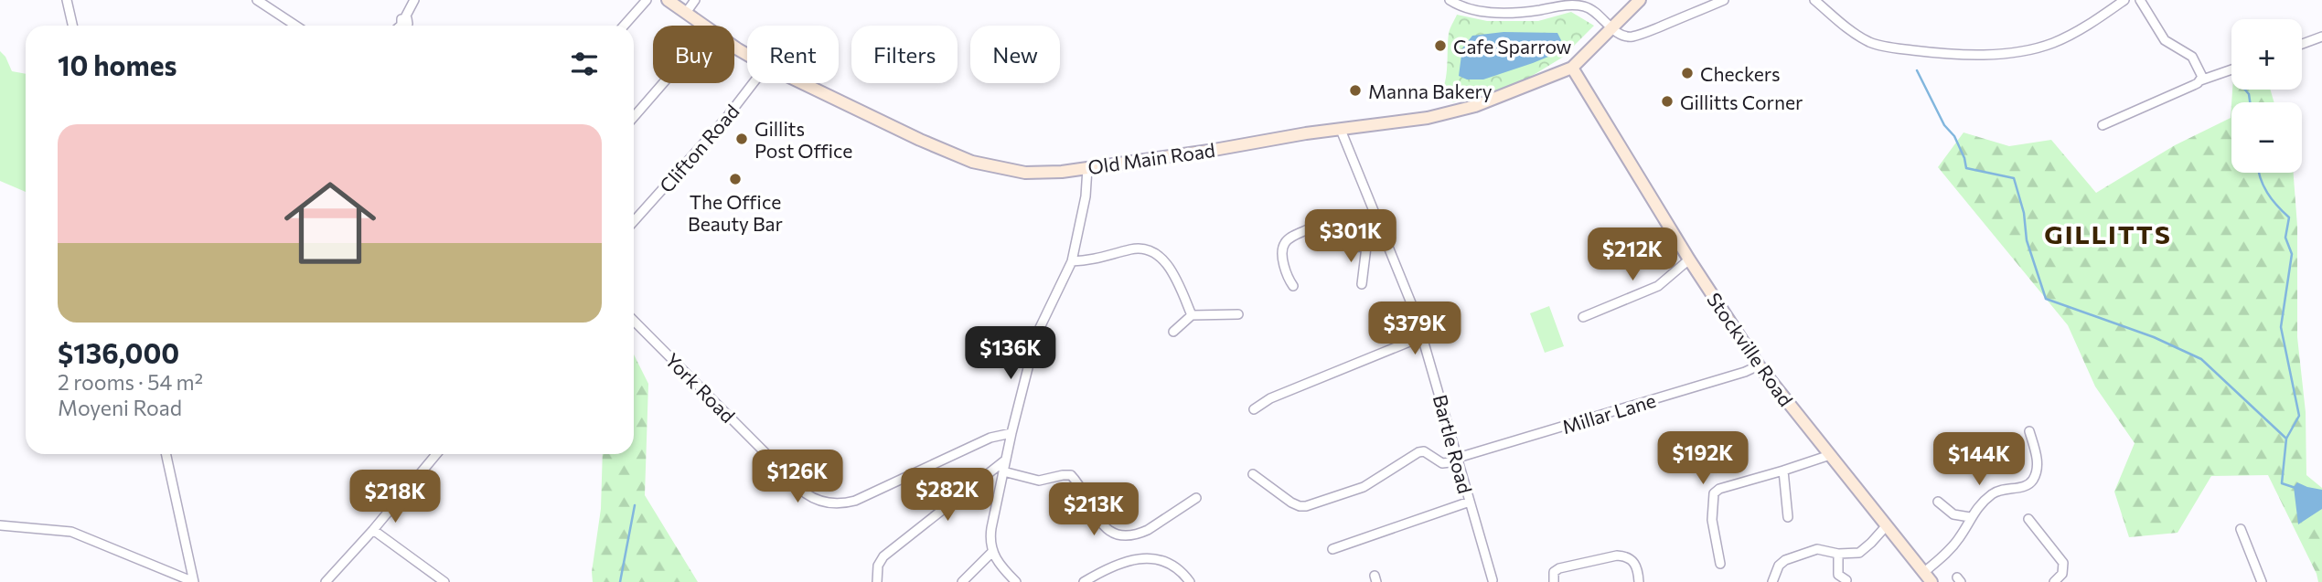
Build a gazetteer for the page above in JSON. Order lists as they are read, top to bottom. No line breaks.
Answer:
{"streets":{"street":["Clifton Road","Old Main Road","Stockville Road","York Road","Millar Lane","Bartle Road"]},"crossings":[["Old Main Road","Stockville Road"],["Old Main Road","Bartle Road"],["Stockville Road","Millar Lane"],["Millar Lane","Bartle Road"]],"districts":["GILLITTS"],"places":["Cafe Sparrow","Checkers","Manna Bakery","Gillitts Corner","Gillits Post Office","The Office Beauty Bar"],"page":{"map_buttons":["+","−"],"chip":["Buy","Rent","Filters","New"],"heading":"10 homes","list":[{"name":"$136,000","note":"2 rooms · 54 m² · Moyeni Road"}],"price":["$301K","$212K","$379K","$136K","$192K","$144K","$126K","$282K","$218K","$213K"]}}
